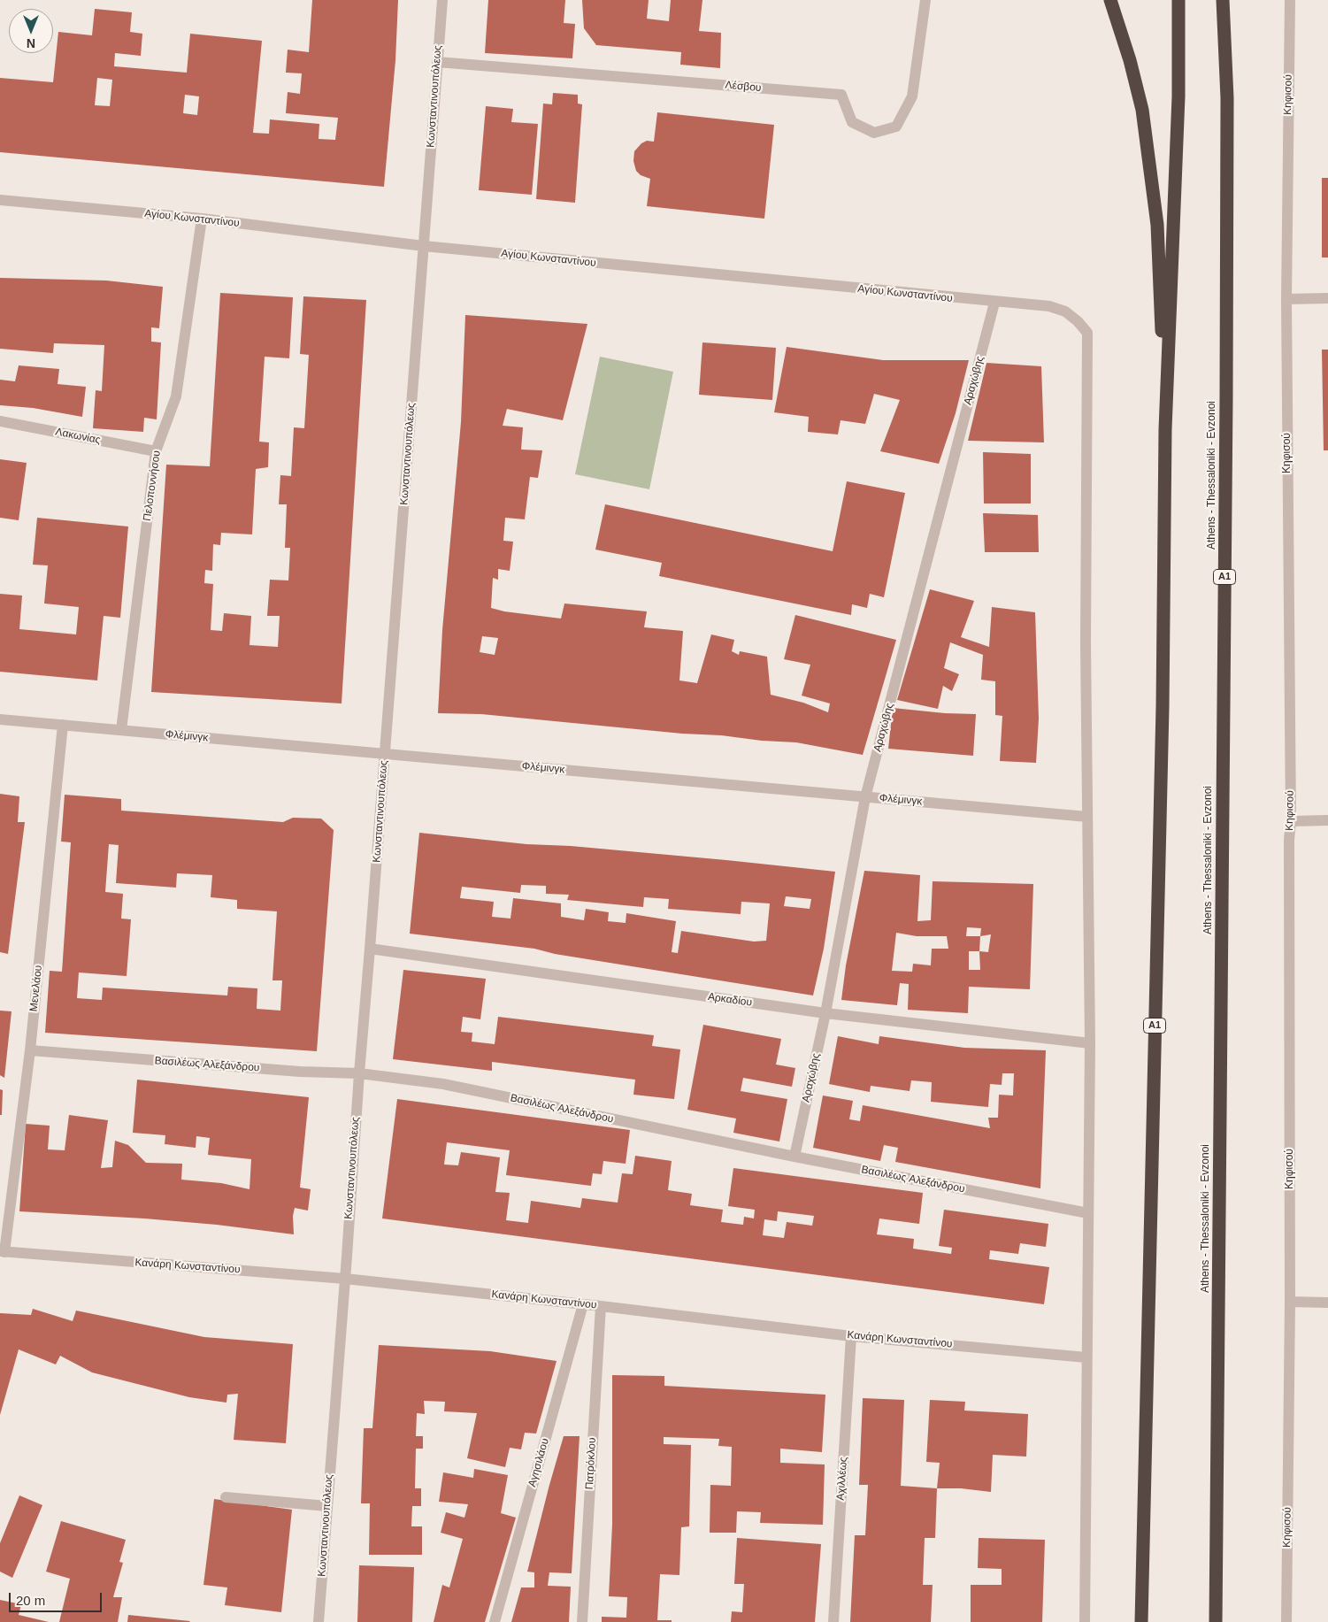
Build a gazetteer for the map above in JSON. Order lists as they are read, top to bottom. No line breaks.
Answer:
{"streets":{"highway":["Athens - Thessaloniki - Evzonoi","Α1"],"street":["Λέσβου","Κηφισού","Κωνσταντινουπόλεως","Αγίου Κωνσταντίνου","Αραχώβης","Λακωνίας","Πελοποννήσου","Φλέμινγκ","Μενελάου","Αρκαδίου","Βασιλέως Αλεξάνδρου","Κανάρη Κωνσταντίνου","Αγησιλάου","Πατρόκλου","Αχιλλέως"]},"crossings":[["Λέσβου","Κωνσταντινουπόλεως"],["Κωνσταντινουπόλεως","Αγίου Κωνσταντίνου"],["Κωνσταντινουπόλεως","Φλέμινγκ"],["Κωνσταντινουπόλεως","Αρκαδίου"],["Κωνσταντινουπόλεως","Βασιλέως Αλεξάνδρου"],["Κωνσταντινουπόλεως","Κανάρη Κωνσταντίνου"],["Αγίου Κωνσταντίνου","Αραχώβης"],["Αγίου Κωνσταντίνου","Πελοποννήσου"],["Αγίου Κωνσταντίνου","Φλέμινγκ"],["Αραχώβης","Φλέμινγκ"],["Αραχώβης","Αρκαδίου"],["Αραχώβης","Βασιλέως Αλεξάνδρου"],["Λακωνίας","Πελοποννήσου"],["Πελοποννήσου","Φλέμινγκ"],["Φλέμινγκ","Μενελάου"],["Μενελάου","Βασιλέως Αλεξάνδρου"],["Μενελάου","Κανάρη Κωνσταντίνου"],["Κανάρη Κωνσταντίνου","Αγησιλάου"],["Κανάρη Κωνσταντίνου","Πατρόκλου"],["Κανάρη Κωνσταντίνου","Αχιλλέως"]],"scale_bar":"20 m","north":"bottom"}
